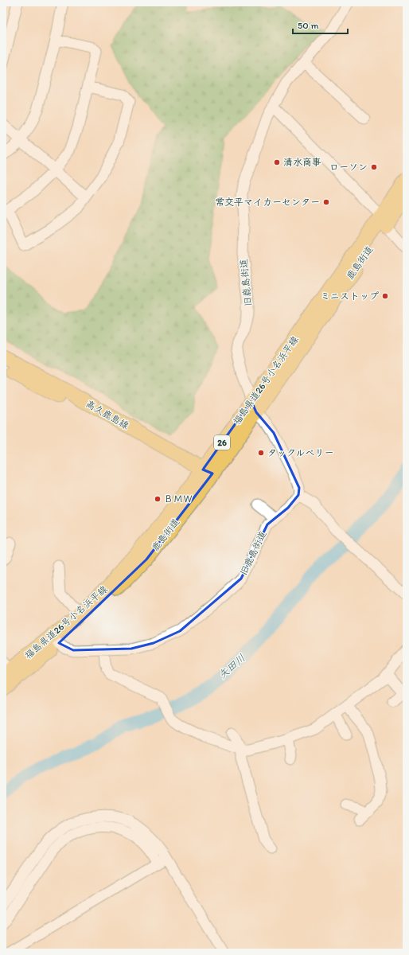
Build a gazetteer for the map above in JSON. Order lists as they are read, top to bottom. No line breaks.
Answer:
{"streets":{"main road":["鹿島街道","福島県道26号小名浜平線","高久鹿島線","26"],"street":["旧鹿島街道"]},"crossings":[["鹿島街道","旧鹿島街道"],["鹿島街道","福島県道26号小名浜平線"],["鹿島街道","高久鹿島線"],["旧鹿島街道","福島県道26号小名浜平線"],["福島県道26号小名浜平線","高久鹿島線"],["福島県道26号小名浜平線","26"]],"water":["矢田川"],"places":["清水商事","ローソン","常交平マイカーセンター","ミニストップ","タックルベリー","ＢＭＷ"],"scale_bar":"50 m"}
